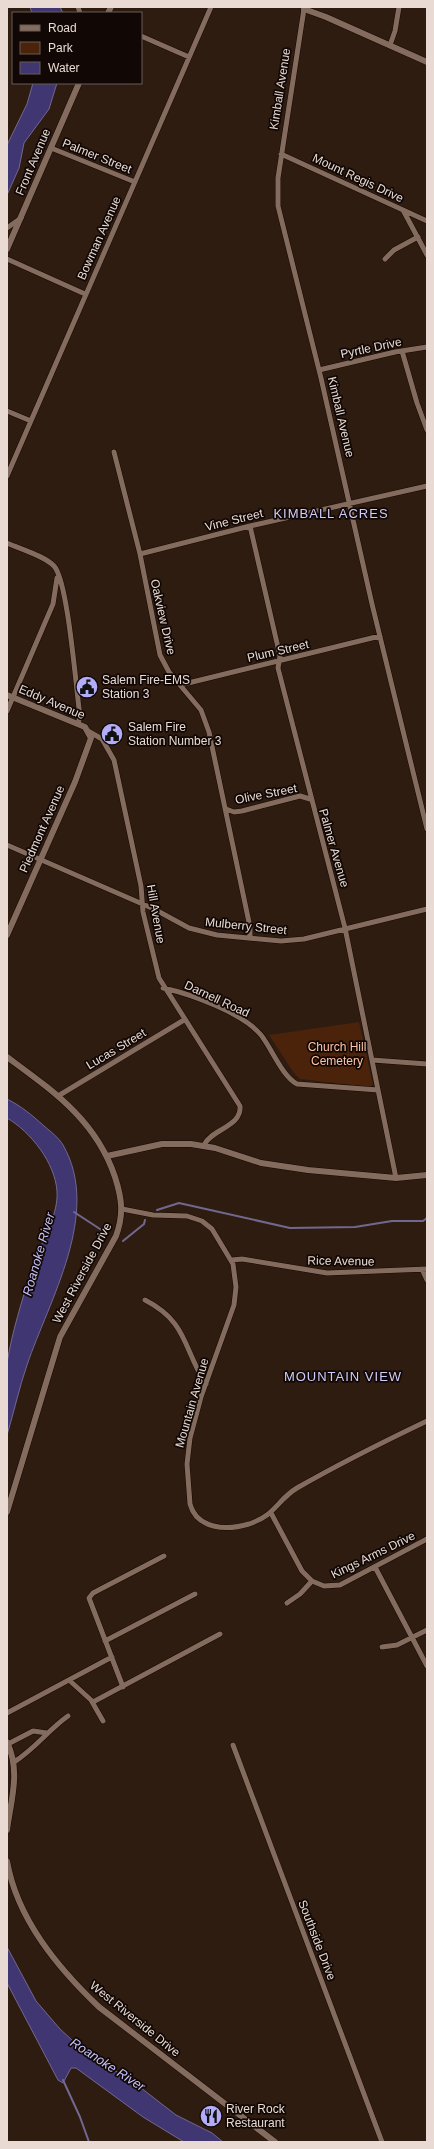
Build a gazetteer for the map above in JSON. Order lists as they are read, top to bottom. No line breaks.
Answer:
{"streets":{"street":["Kimball Avenue","Palmer Street","Front Avenue","Mount Regis Drive","Bowman Avenue","Pyrtle Drive","Vine Street","Oakview Drive","Plum Street","Eddy Avenue","Olive Street","Piedmont Avenue","Palmer Avenue","Hill Avenue","Mulberry Street","Darnell Road","Lucas Street","Rice Avenue","West Riverside Drive","Mountain Avenue","Kings Arms Drive","Southside Drive"]},"crossings":[["Kimball Avenue","Mount Regis Drive"],["Kimball Avenue","Pyrtle Drive"],["Kimball Avenue","Vine Street"],["Kimball Avenue","Plum Street"],["Palmer Street","Front Avenue"],["Palmer Street","Bowman Avenue"],["Vine Street","Oakview Drive"],["Vine Street","Palmer Avenue"],["Oakview Drive","Plum Street"],["Oakview Drive","Olive Street"],["Oakview Drive","Mulberry Street"],["Plum Street","Palmer Avenue"],["Eddy Avenue","Piedmont Avenue"],["Eddy Avenue","Hill Avenue"],["Olive Street","Palmer Avenue"],["Piedmont Avenue","Hill Avenue"],["Piedmont Avenue","Mulberry Street"],["Palmer Avenue","Mulberry Street"],["Palmer Avenue","Darnell Road"],["Hill Avenue","Mulberry Street"],["Hill Avenue","Darnell Road"],["Hill Avenue","Lucas Street"],["Lucas Street","West Riverside Drive"],["Rice Avenue","Mountain Avenue"],["West Riverside Drive","Mountain Avenue"]],"districts":["KIMBALL ACRES","MOUNTAIN VIEW"],"water":["Roanoke River"],"parks":["Church Hill Cemetery"],"places":{"public building":["Salem Fire-EMS Station 3","Salem Fire Station Number 3"],"restaurant":["River Rock Restaurant"]},"legend":["Road","Park","Water"]}
